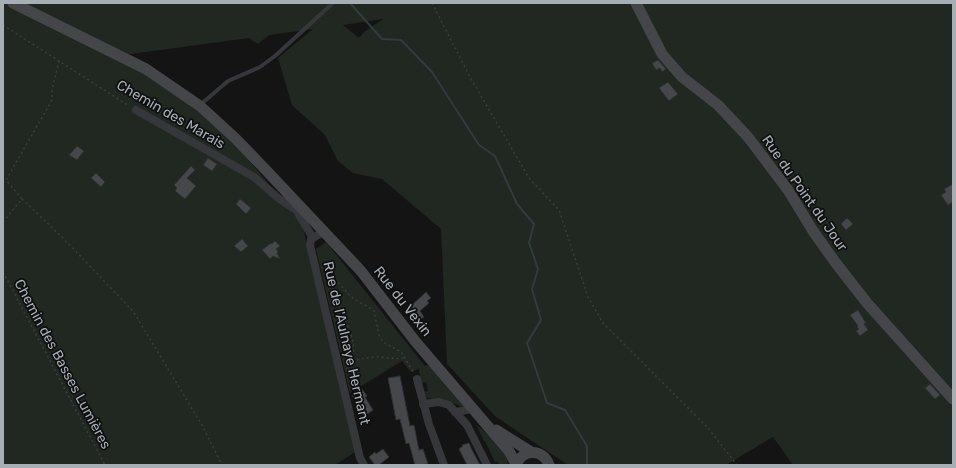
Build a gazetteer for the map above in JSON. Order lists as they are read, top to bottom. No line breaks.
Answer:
{"streets":{"main road":["Rue du Point du Jour","Rue du Vexin"],"street":["Chemin des Marais","Rue de l'Aulnaye Hermant"],"path":["Chemin des Basses Lumières"]},"crossings":[["Chemin des Marais","Rue du Vexin"],["Rue du Vexin","Rue de l'Aulnaye Hermant"]]}
